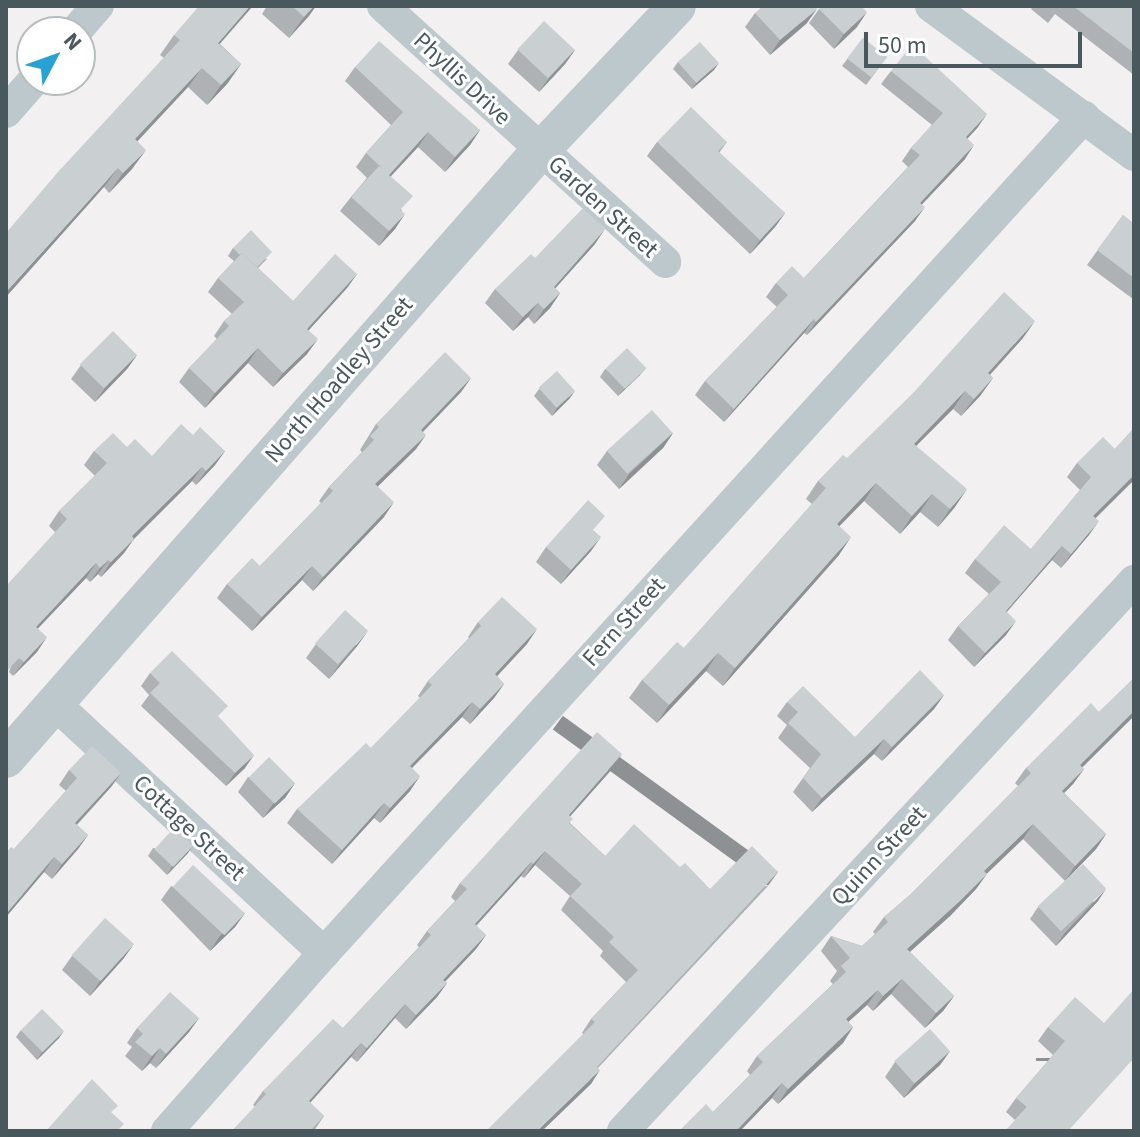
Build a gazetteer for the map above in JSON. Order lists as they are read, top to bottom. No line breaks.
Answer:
{"streets":{"street":["Phyllis Drive","Garden Street","North Hoadley Street","Fern Street","Cottage Street","Quinn Street"]},"crossings":[["Phyllis Drive","Garden Street"],["Phyllis Drive","North Hoadley Street"],["Garden Street","North Hoadley Street"],["North Hoadley Street","Cottage Street"],["Fern Street","Cottage Street"]],"scale_bar":"50 m","north":"top right"}
